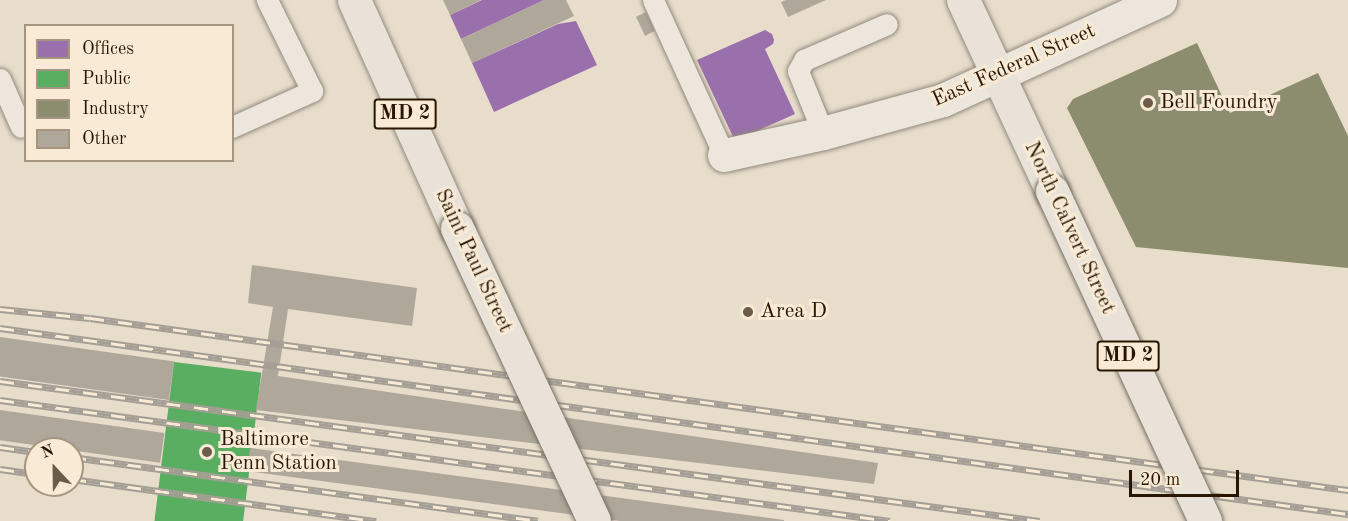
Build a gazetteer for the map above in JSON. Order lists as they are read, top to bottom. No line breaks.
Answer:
{"streets":{"main road":["MD 2","North Calvert Street","Saint Paul Street"],"street":["East Federal Street"]},"crossings":[["East Federal Street","North Calvert Street"]],"places":["Bell Foundry","Area D","Baltimore Penn Station"],"legend":["Offices","Public","Industry","Other"],"scale_bar":"20 m","north":"top"}
